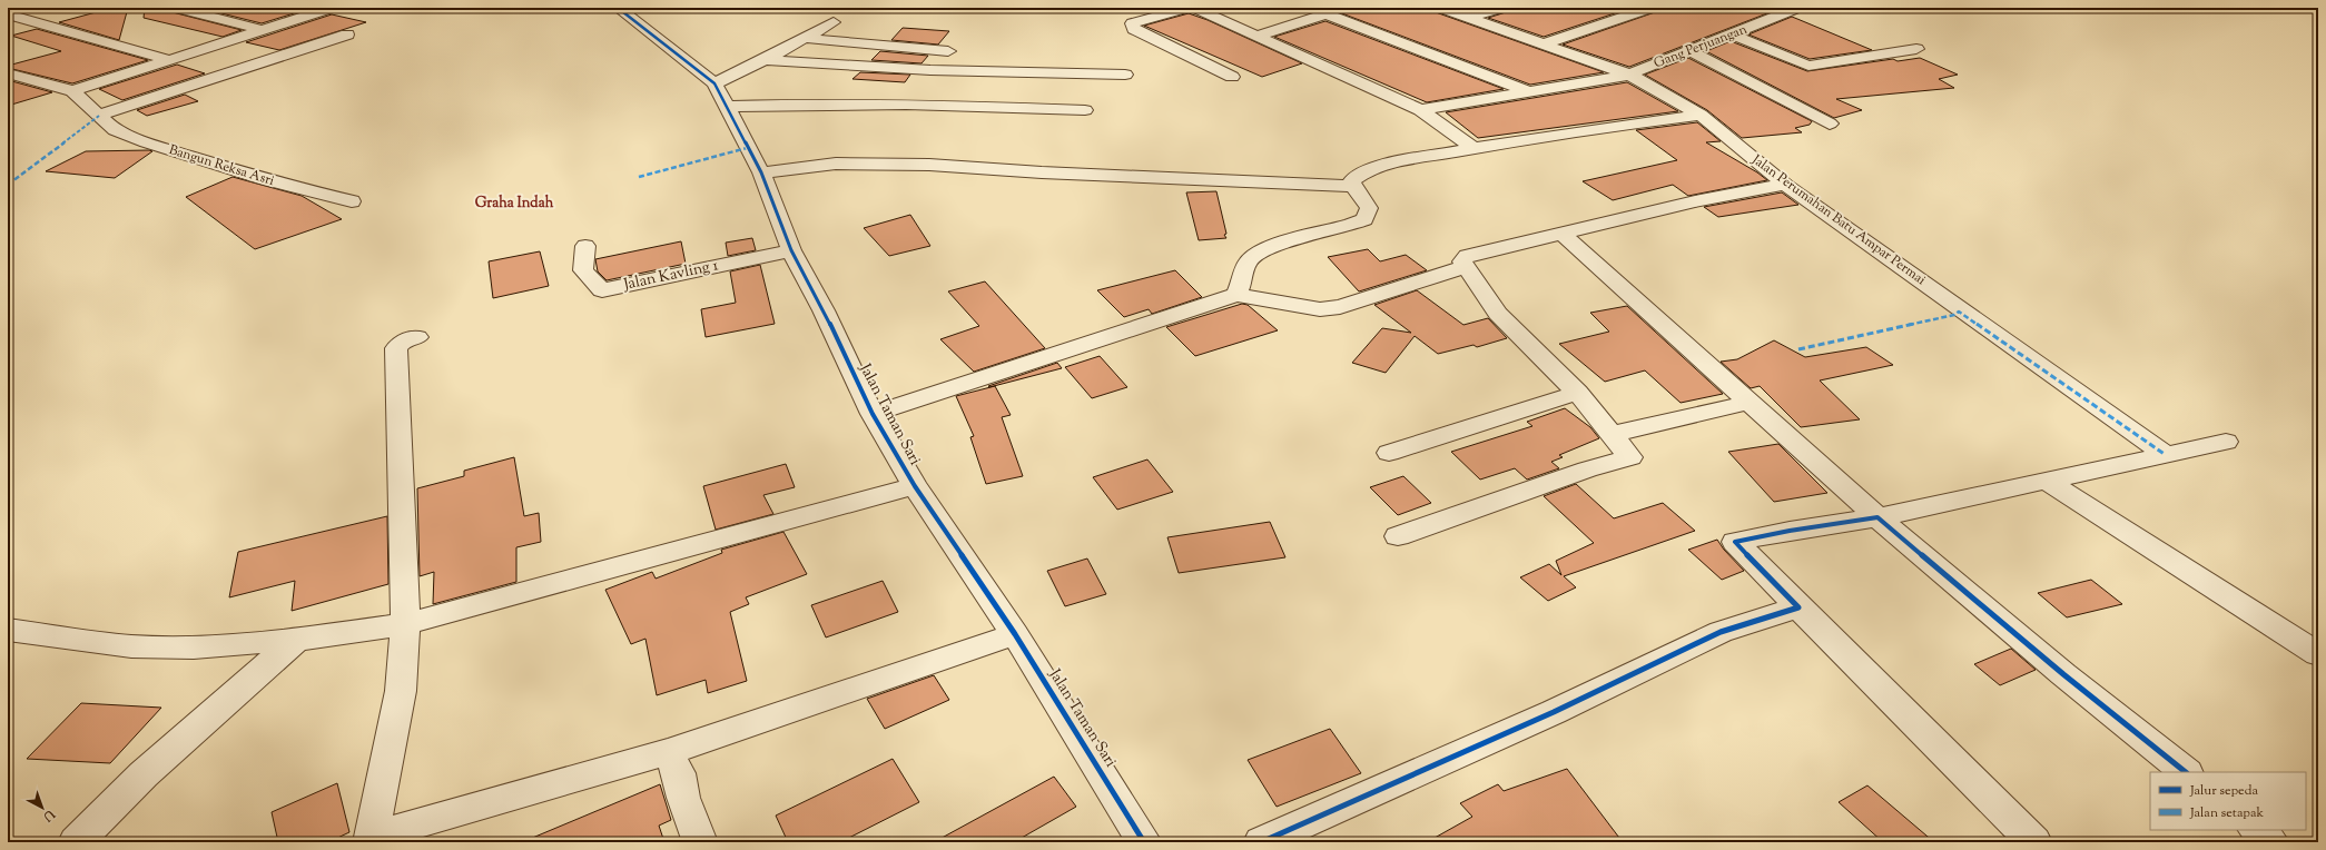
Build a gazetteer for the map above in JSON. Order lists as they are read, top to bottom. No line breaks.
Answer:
{"streets":{"street":["Gang Perjuangan","Bangun Reksa Asri","Jalan Perumahan Batu Ampar Permai","Jalan Kavling 1","Jalan Taman Sari"]},"crossings":[["Gang Perjuangan","Jalan Perumahan Batu Ampar Permai"],["Jalan Kavling 1","Jalan Taman Sari"]],"districts":["Graha Indah"],"legend":["Jalur sepeda","Jalan setapak"],"north":"bottom right"}
